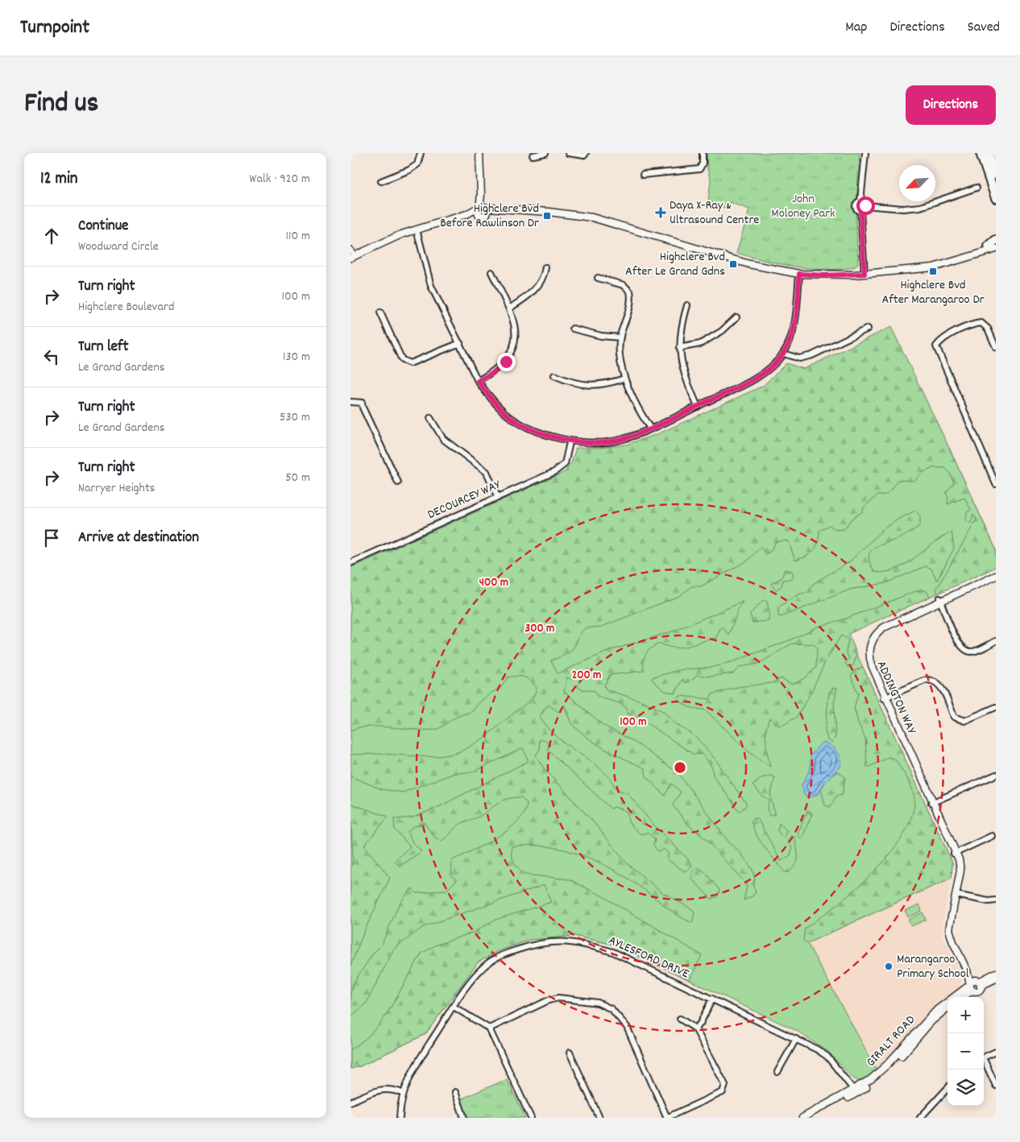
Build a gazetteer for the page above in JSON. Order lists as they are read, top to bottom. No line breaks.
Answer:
{"streets":{"street":["DECOURCEY WAY","ADDINGTON WAY","AYLESFORD DRIVE","GIRALT ROAD"]},"crossings":[["ADDINGTON WAY","GIRALT ROAD"],["AYLESFORD DRIVE","GIRALT ROAD"]],"parks":["John Moloney Park"],"places":{"health":["Daya X-Ray & Ultrasound Centre"],"transit":["Highclere Bvd Before Rawlinson Dr","Highclere Bvd After Le Grand Gdns","Highclere Bvd After Marangaroo Dr"],"other":["Marangaroo Primary School"]},"north":"bottom left","page":{"header":"Turnpoint","nav":["Map","Directions","Saved"],"title":"Find us","buttons":"Directions","heading":["12 min","Walk · 920 m"],"list":[["Continue","Woodward Circle","110 m"],["Turn right","Highclere Boulevard","100 m"],["Turn left","Le Grand Gardens","130 m"],["Turn right","Le Grand Gardens","530 m"],["Turn right","Narryer Heights","50 m"],"Arrive at destination"],"map_buttons":["+","−"]},"rings":["400 m","300 m","200 m","100 m"]}
